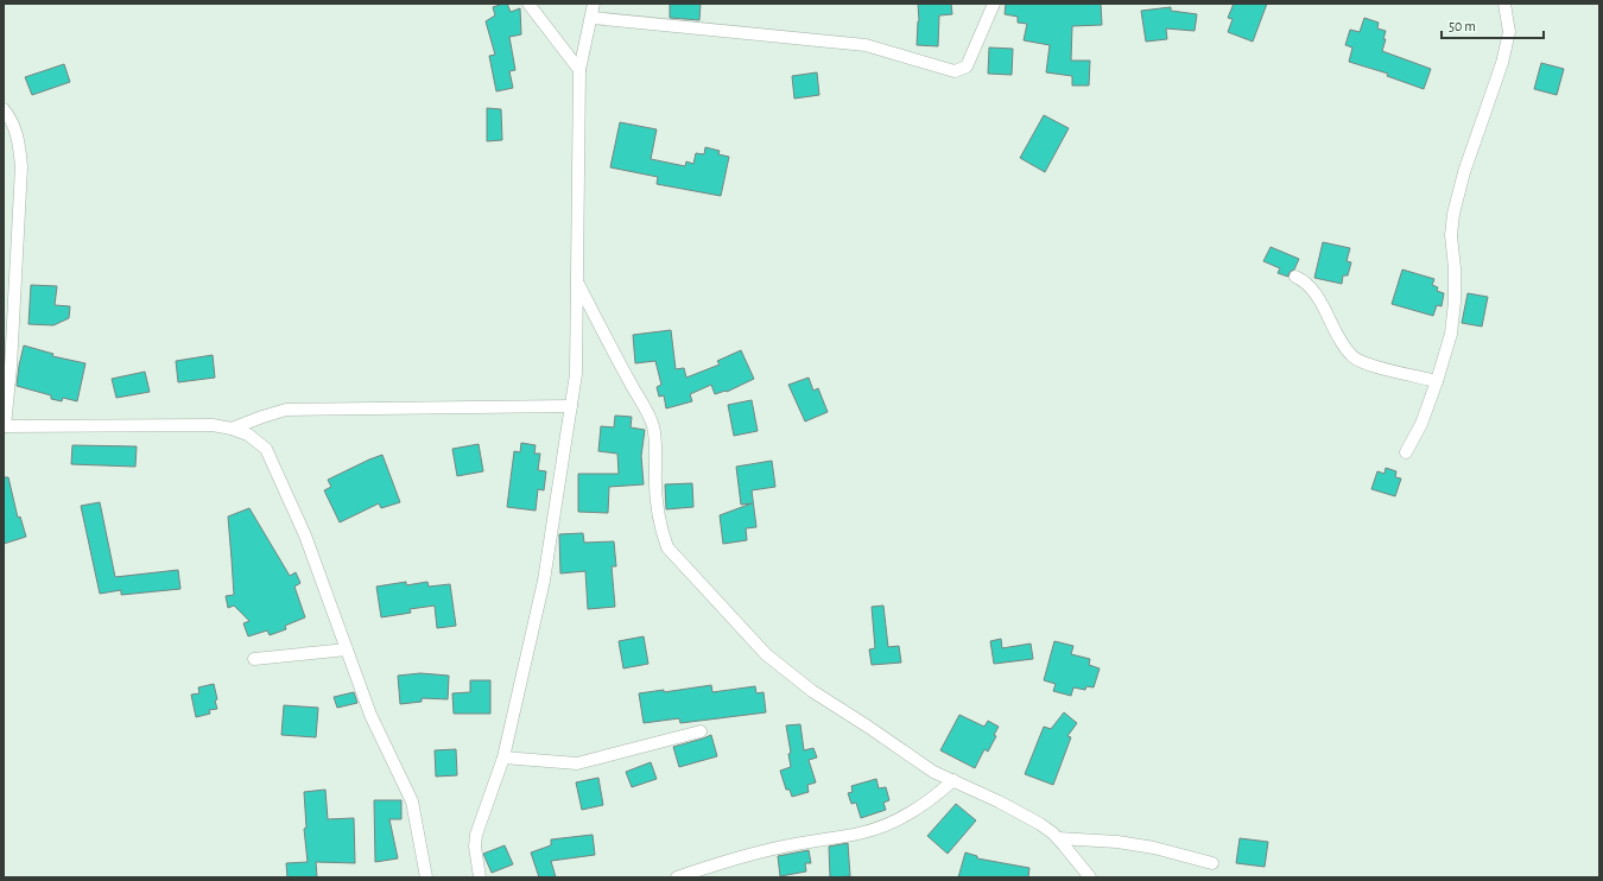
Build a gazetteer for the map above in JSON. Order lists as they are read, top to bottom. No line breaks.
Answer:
{"scale_bar":"50 m"}
